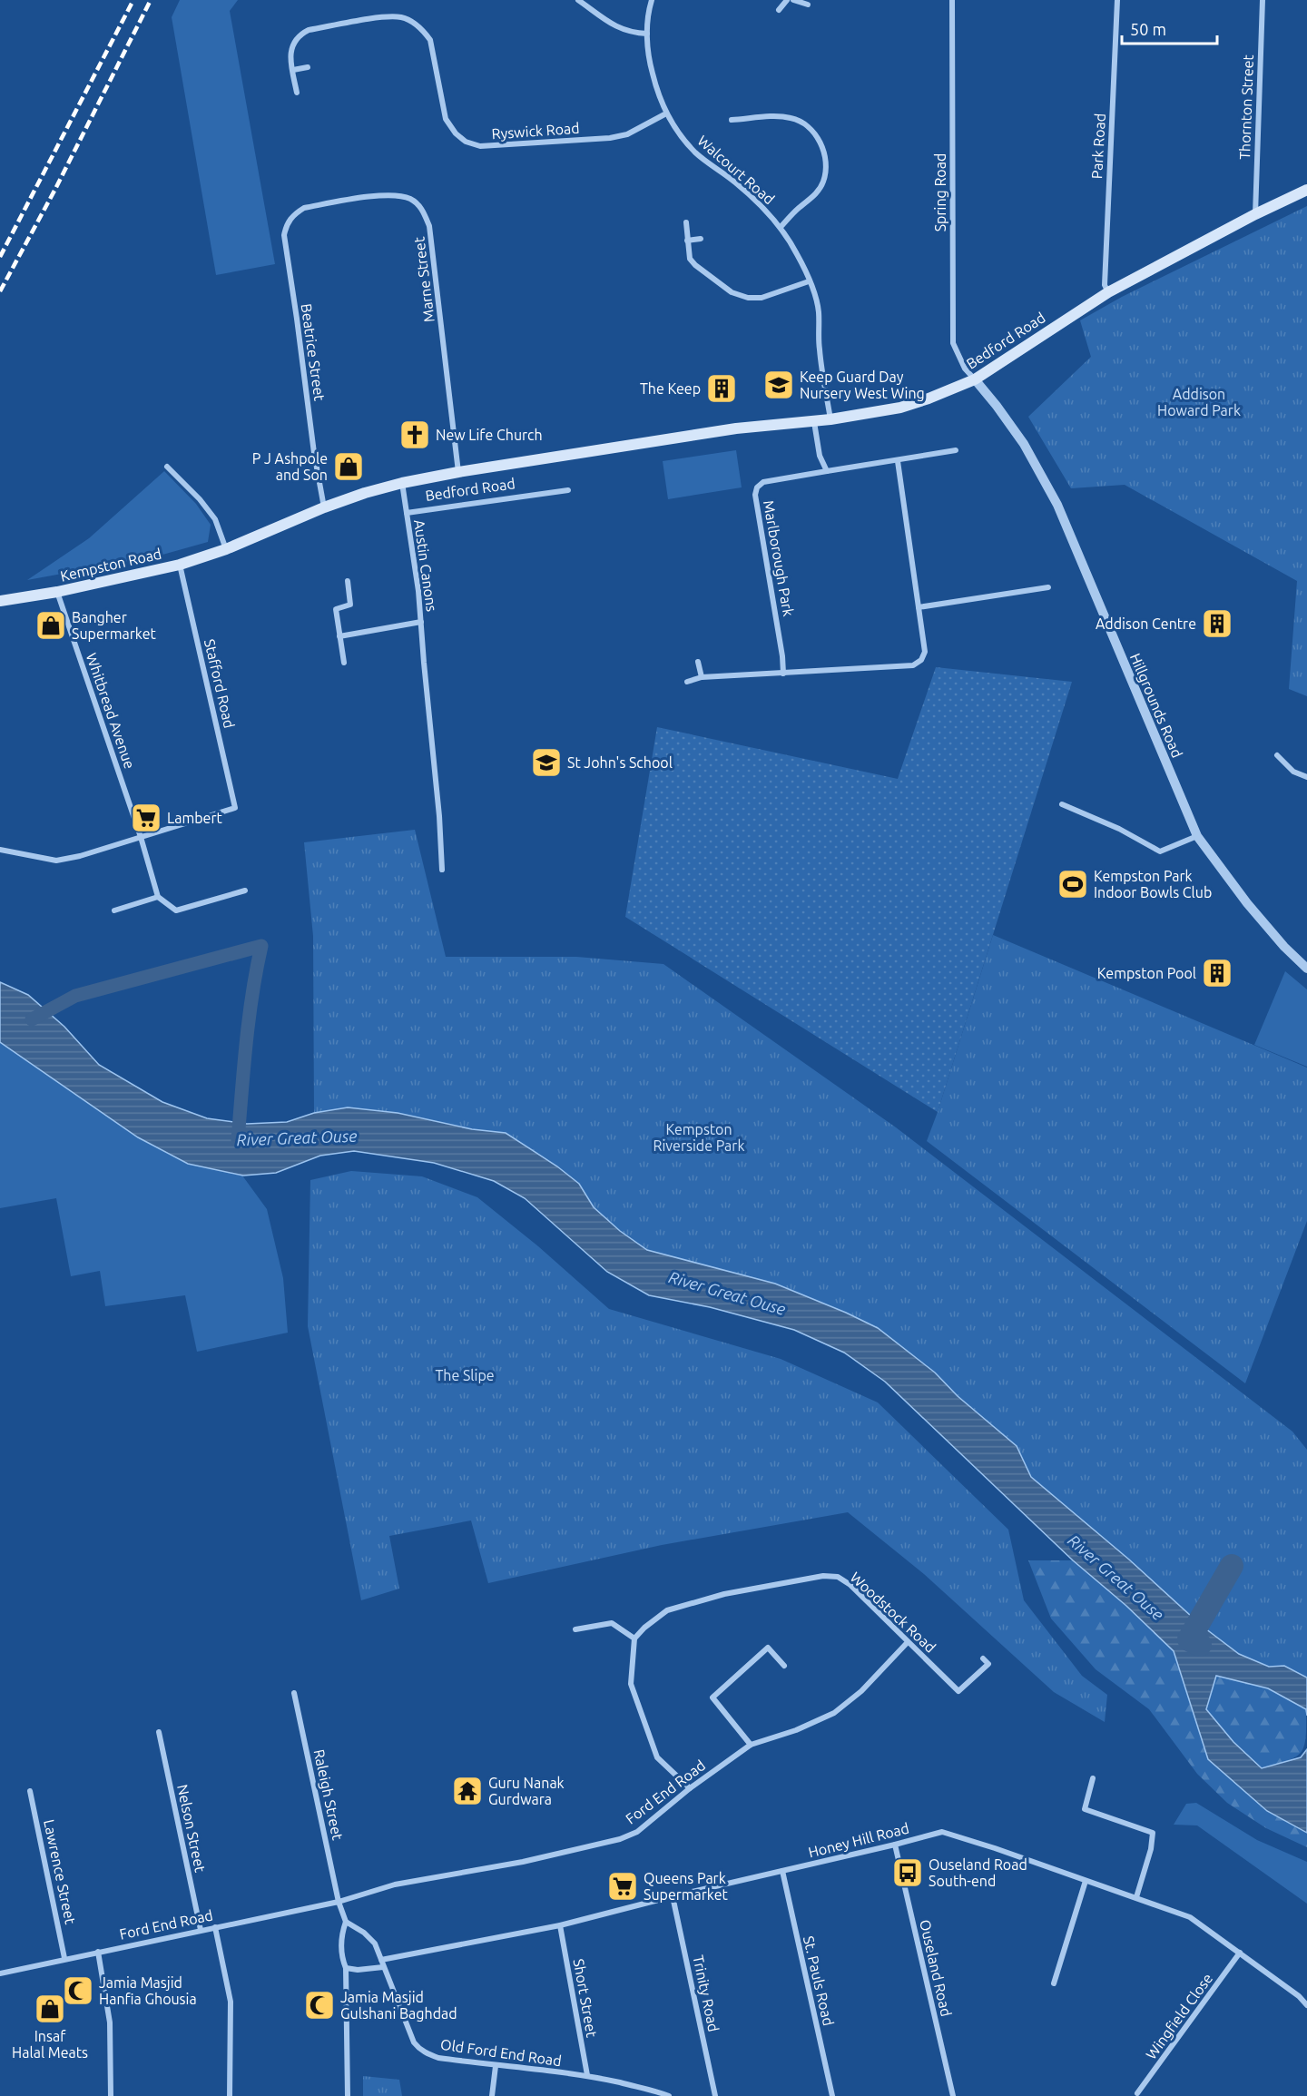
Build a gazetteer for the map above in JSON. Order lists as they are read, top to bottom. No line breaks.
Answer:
{"streets":{"main road":["Bedford Road","Kempston Road"],"street":["Thornton Street","Ryswick Road","Park Road","Walcourt Road","Spring Road","Marne Street","Beatrice Street","Marlborough Park","Austin Canons","Stafford Road","Hillgrounds Road","Whitbread Avenue","Woodstock Road","Ford End Road","Raleigh Street","Nelson Street","Honey Hill Road","Lawrence Street","Ouseland Road","St. Pauls Road","Trinity Road","Short Street","Wingfield Close","Old Ford End Road"]},"crossings":[["Thornton Street","Bedford Road"],["Ryswick Road","Walcourt Road"],["Park Road","Bedford Road"],["Walcourt Road","Bedford Road"],["Spring Road","Bedford Road"],["Spring Road","Hillgrounds Road"],["Marne Street","Bedford Road"],["Marne Street","Beatrice Street"],["Bedford Road","Beatrice Street"],["Bedford Road","Kempston Road"],["Bedford Road","Austin Canons"],["Bedford Road","Hillgrounds Road"],["Kempston Road","Stafford Road"],["Kempston Road","Whitbread Avenue"],["Stafford Road","Whitbread Avenue"],["Woodstock Road","Ford End Road"],["Ford End Road","Raleigh Street"],["Ford End Road","Nelson Street"],["Ford End Road","Lawrence Street"],["Honey Hill Road","Ouseland Road"],["Honey Hill Road","St. Pauls Road"],["Honey Hill Road","Trinity Road"],["Honey Hill Road","Short Street"],["Honey Hill Road","Wingfield Close"],["Honey Hill Road","Old Ford End Road"],["Short Street","Old Ford End Road"]],"water":["River Great Ouse"],"parks":["Addison Howard Park","Kempston Riverside Park","The Slipe"],"places":{"school or university":["Keep Guard Day Nursery West Wing","St John's School"],"building":["The Keep","Addison Centre","Kempston Pool"],"church":["New Life Church"],"shop":["P J Ashpole and Son","Bangher Supermarket","Insaf Halal Meats"],"supermarket":["Lambert","Queens Park Supermarket"],"sports":["Kempston Park Indoor Bowls Club"],"temple":["Guru Nanak Gurdwara"],"bus stop":["Ouseland Road South-end"],"mosque":["Jamia Masjid Hanfia Ghousia","Jamia Masjid Gulshani Baghdad"]},"scale_bar":"50 m"}
